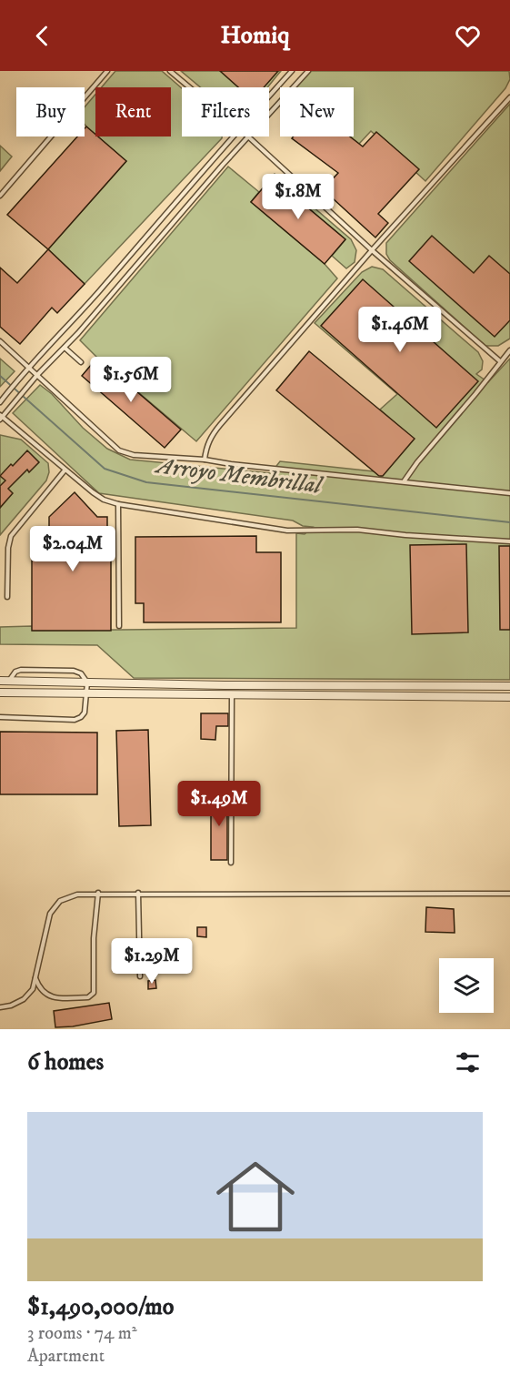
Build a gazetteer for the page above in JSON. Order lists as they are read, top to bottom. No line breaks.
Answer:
{"water":["Arroyo Membrillal"],"page":{"header":"Homiq","chip":["Buy","Rent","Filters","New"],"price":["$1.8M","$1.46M","$1.56M","$2.04M","$1.49M","$1.29M"],"heading":"6 homes","list":[{"name":"$1,490,000/mo","note":"3 rooms · 74 m² · Apartment"}]}}
